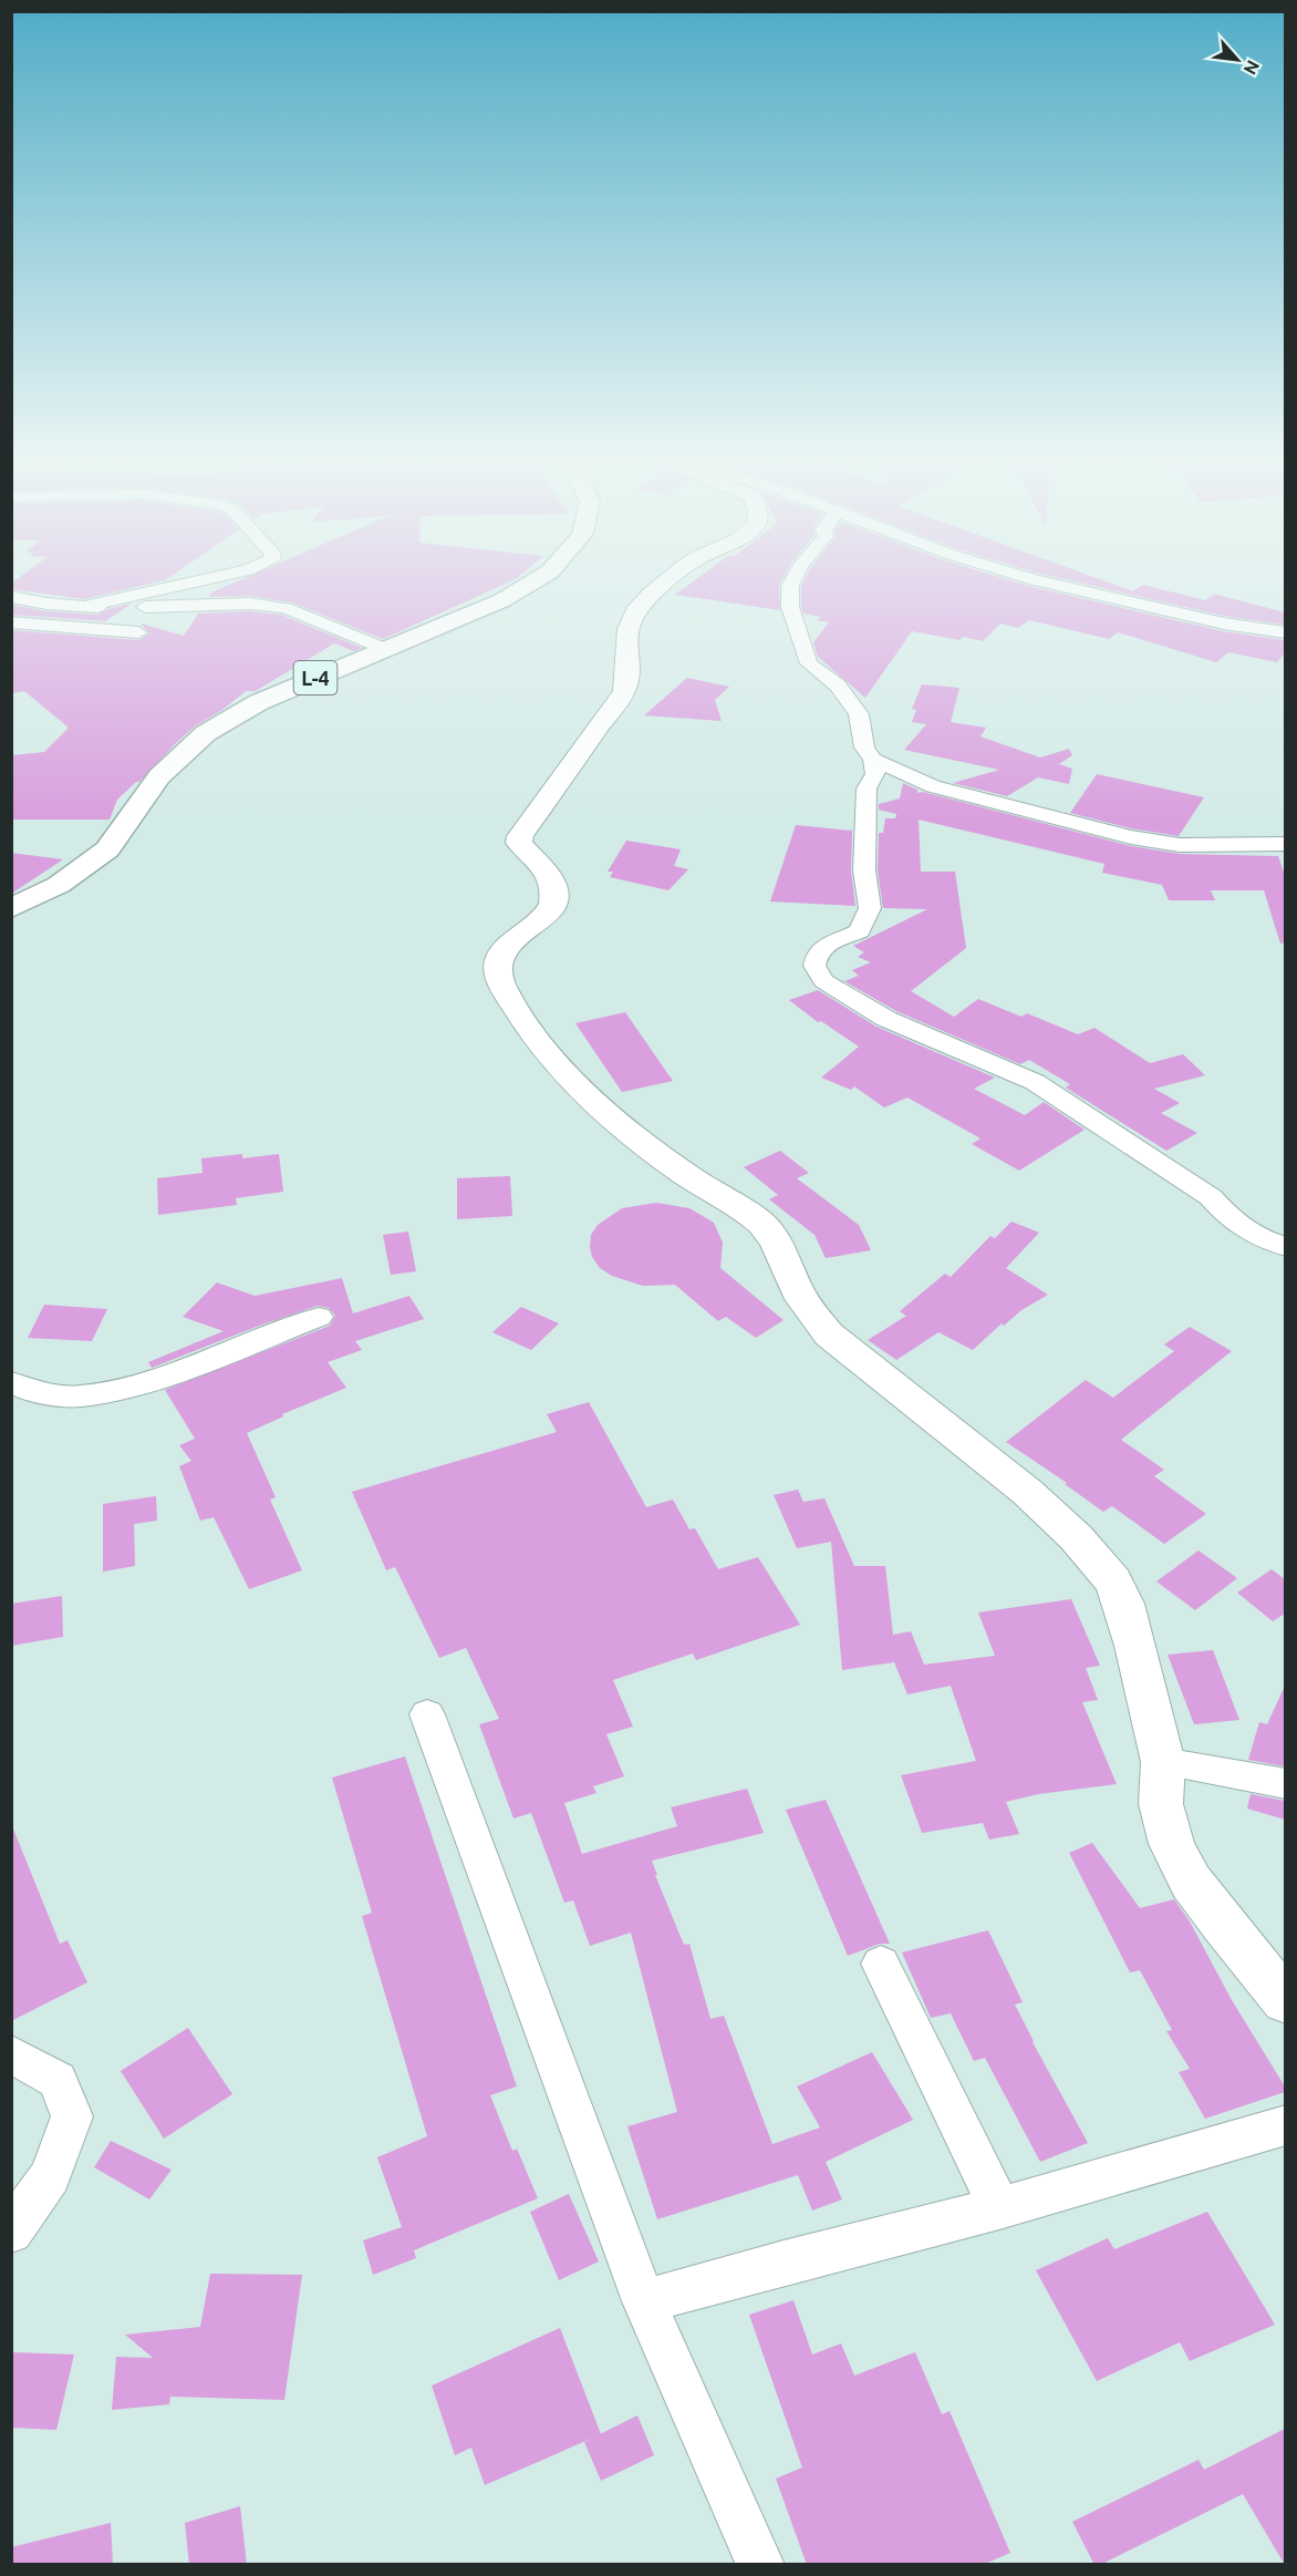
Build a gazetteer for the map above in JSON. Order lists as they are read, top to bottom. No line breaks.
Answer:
{"streets":{"main road":["L-4"]},"north":"bottom right"}
